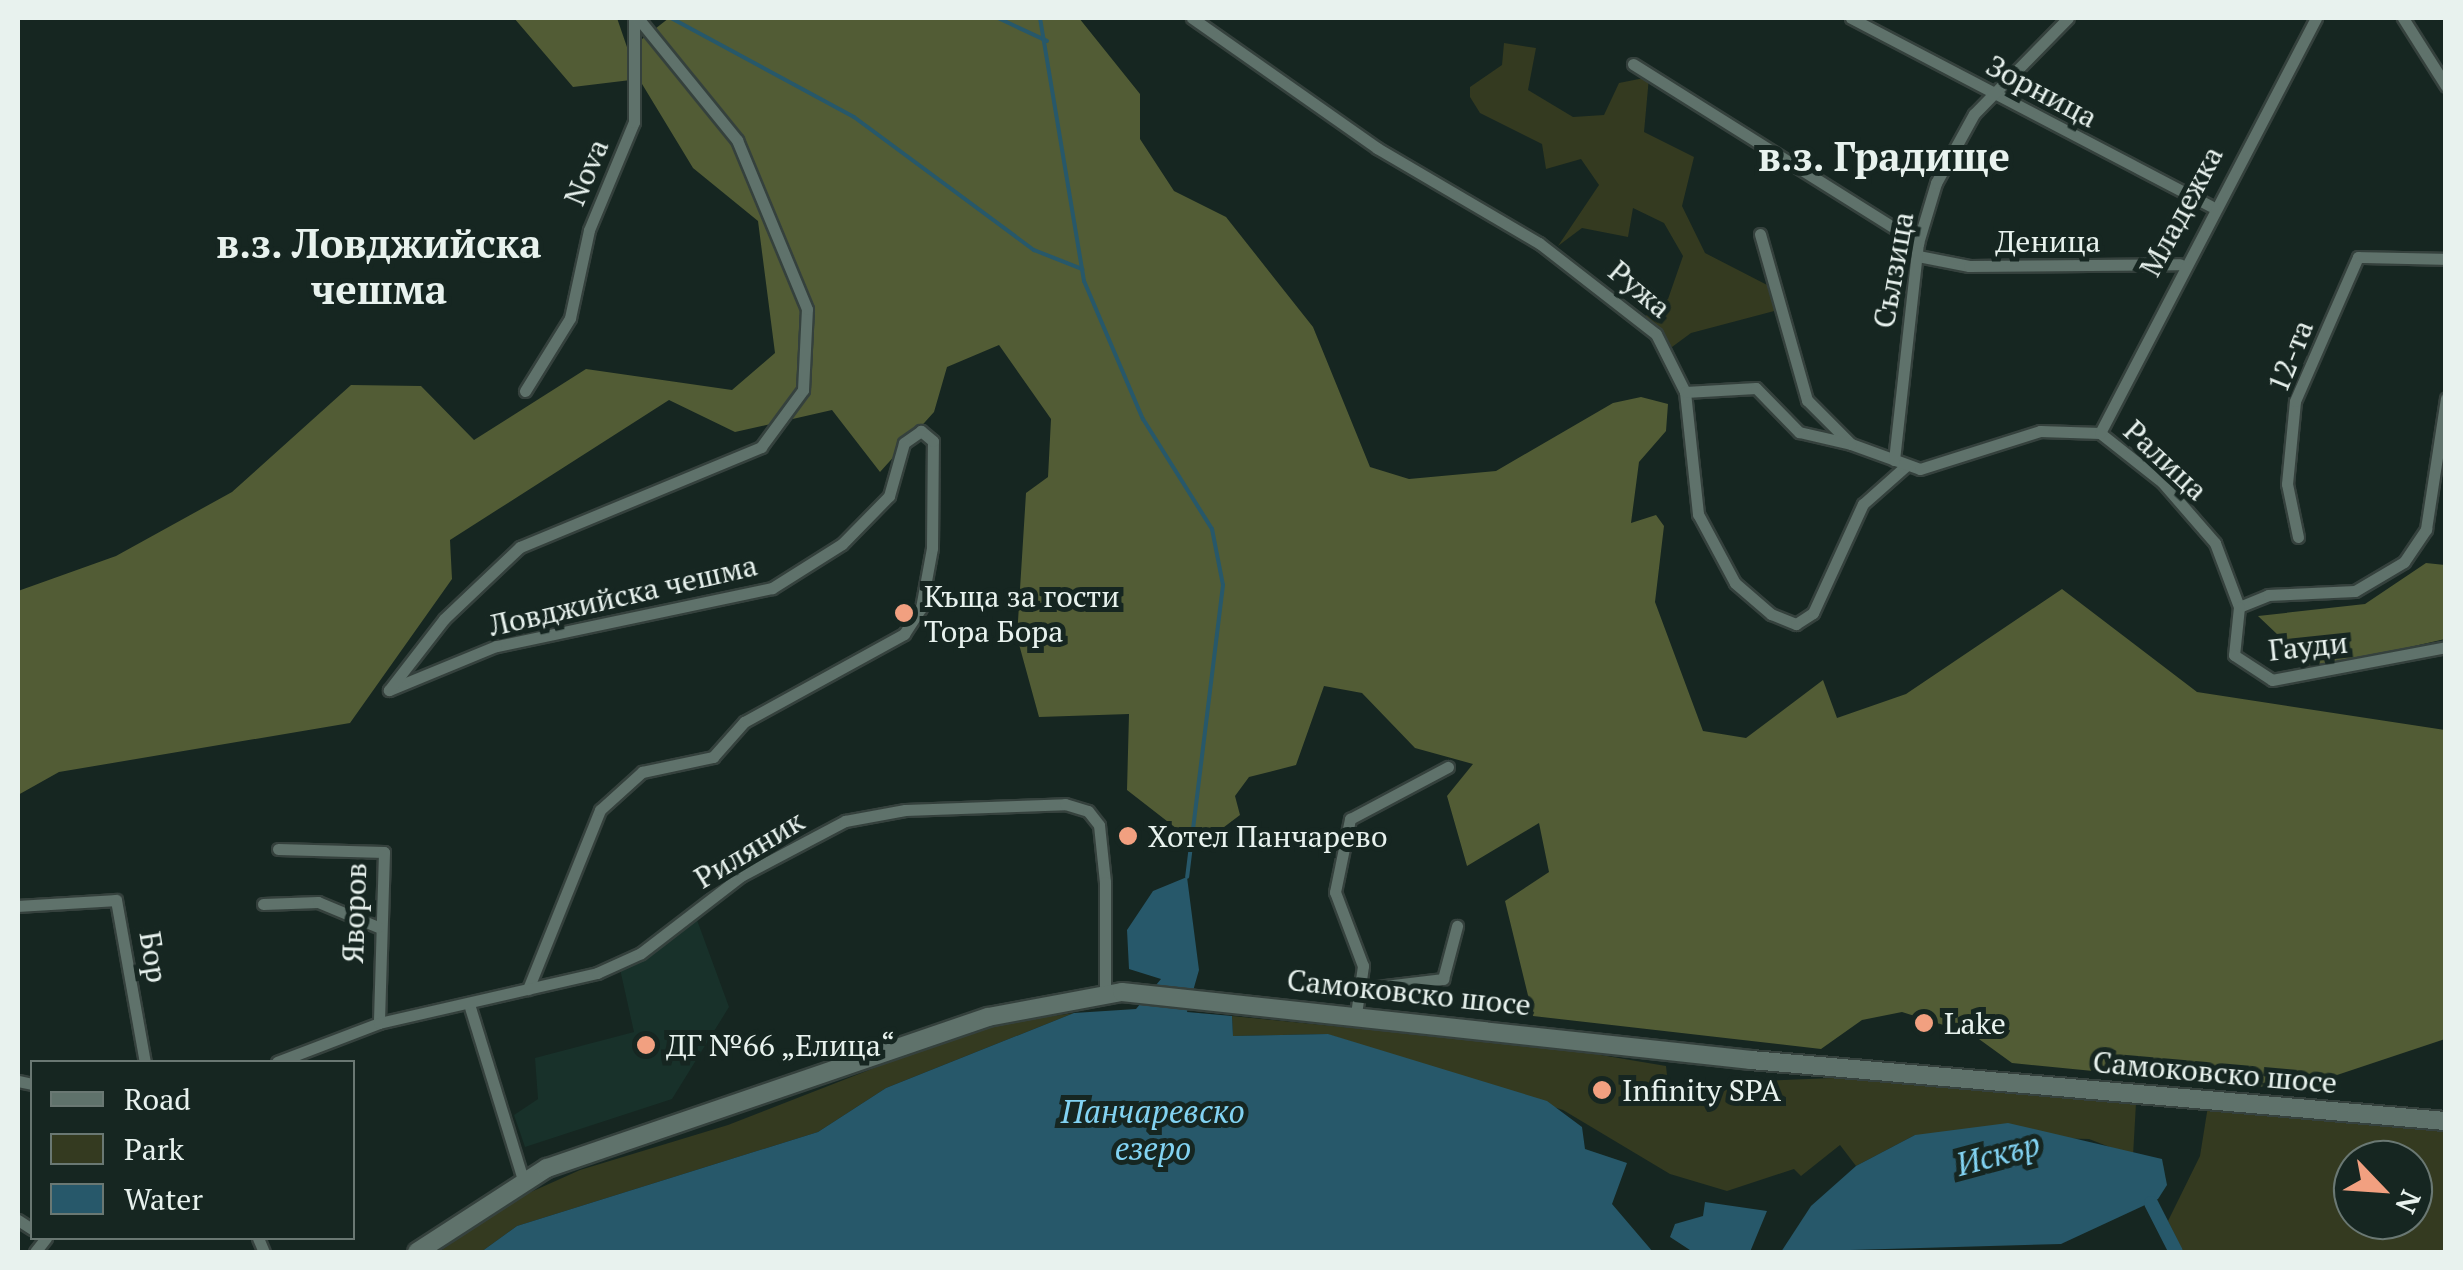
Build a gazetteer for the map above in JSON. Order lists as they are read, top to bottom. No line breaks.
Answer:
{"streets":{"main road":["Самоковско шосе"],"street":["Зорница","Nova","Младежка","Деница","Сълзица","Ружа","12-та","Ралица","Ловджийска чешма","Гауди","Риляник","Яворов","Бор"]},"crossings":[["Зорница","Младежка"],["Зорница","Сълзица"],["Nova","Ловджийска чешма"],["Младежка","Деница"],["Младежка","Ралица"],["Деница","Сълзица"],["Сълзица","Ружа"],["Сълзица","Ралица"],["Ружа","Ралица"],["Ралица","Гауди"],["Ловджийска чешма","Риляник"],["Риляник","Яворов"],["Риляник","Самоковско шосе"]],"districts":["в.з. Градище","в.з. Ловджийска чешма"],"water":["Панчаревско езеро","Искър"],"places":["Къща за гости Тора Бора","Хотел Панчарево","Lake","ДГ №66 „Елица“","Infinity SPA"],"legend":["Road","Park","Water"],"north":"bottom right"}
